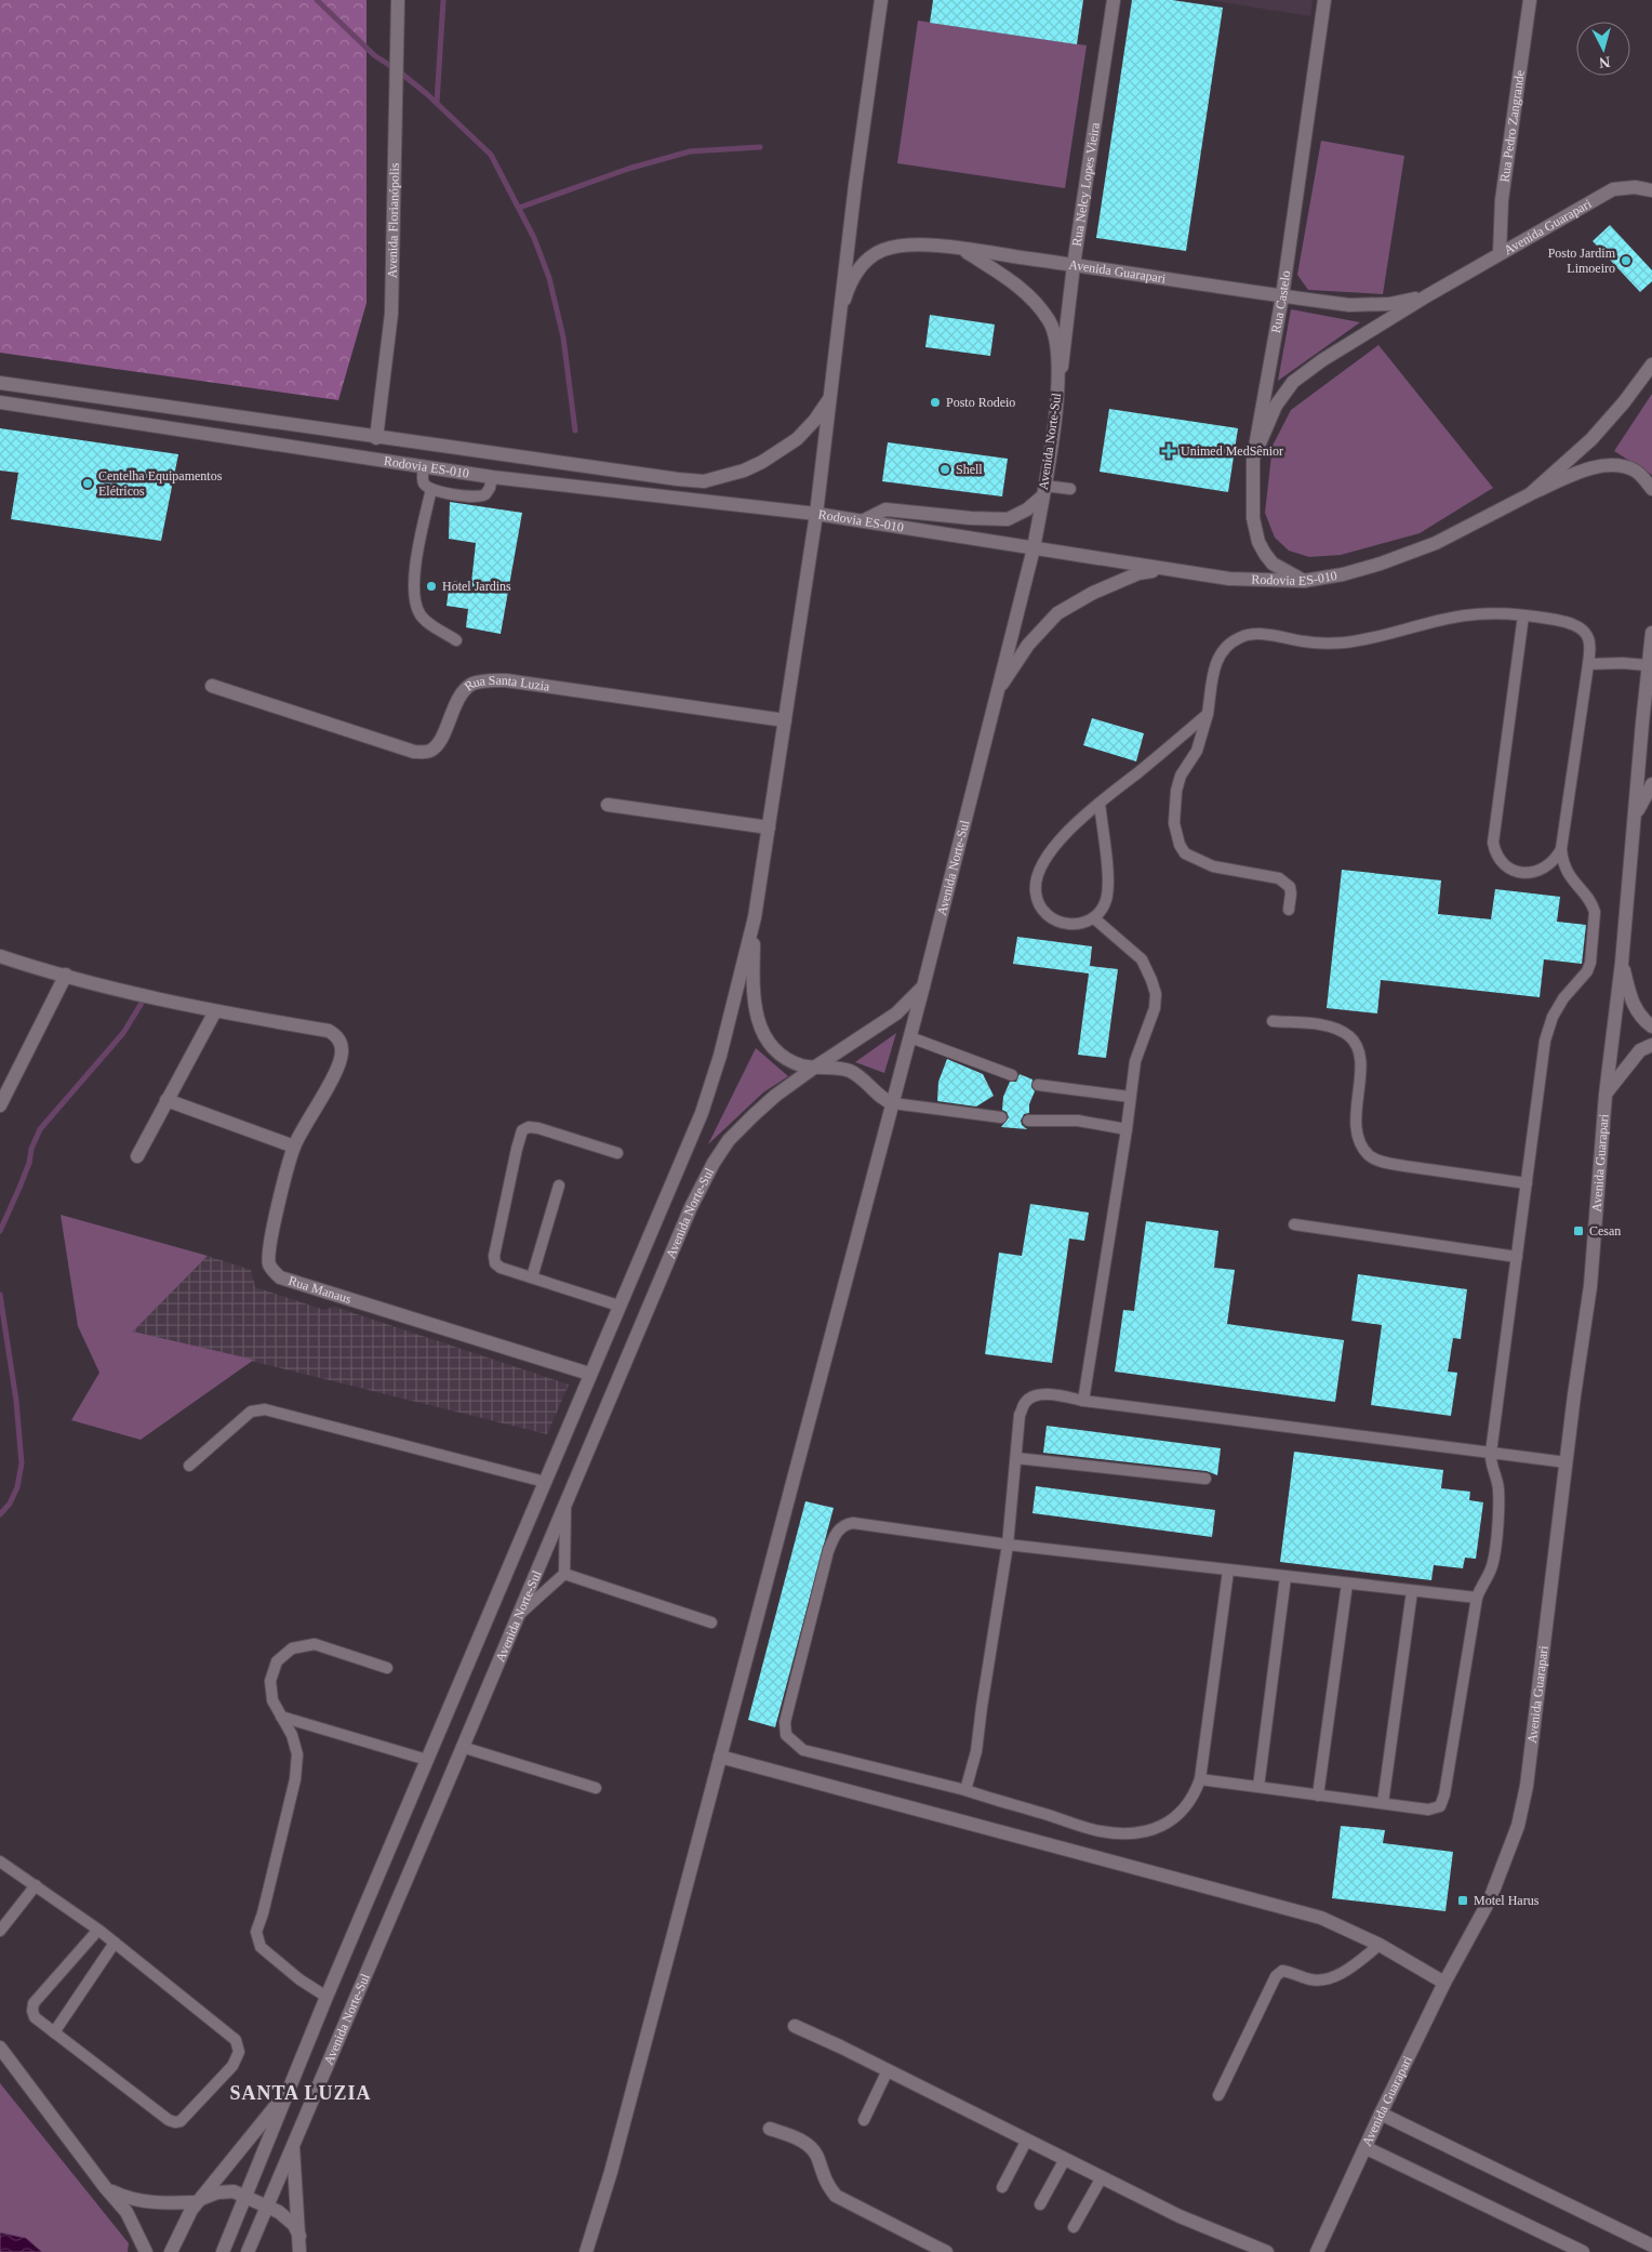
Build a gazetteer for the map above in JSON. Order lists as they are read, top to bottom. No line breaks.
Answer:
{"streets":{"street":["Rua Pedro Zangrande","Rua Nelcy Lopes Vieira","Avenida Florianópolis","Avenida Guarapari","Rua Castelo","Avenida Norte-Sul","Rodovia ES-010","Rua Santa Luzia","Rua Manaus"]},"crossings":[["Rua Pedro Zangrande","Avenida Guarapari"],["Rua Nelcy Lopes Vieira","Avenida Guarapari"],["Rua Nelcy Lopes Vieira","Avenida Norte-Sul"],["Avenida Florianópolis","Rodovia ES-010"],["Avenida Guarapari","Rua Castelo"],["Avenida Guarapari","Avenida Norte-Sul"],["Rua Castelo","Rodovia ES-010"],["Avenida Norte-Sul","Rodovia ES-010"],["Avenida Norte-Sul","Rua Santa Luzia"],["Avenida Norte-Sul","Rua Manaus"]],"districts":["SANTA LUZIA"],"places":{"other":["Posto Jardim Limoeiro","Posto Rodeio","Shell","Centelha Equipamentos Elétricos","Hotel Jardins"],"health":["Unimed MedSênior"],"transit":["Cesan","Motel Harus"]},"north":"bottom"}
